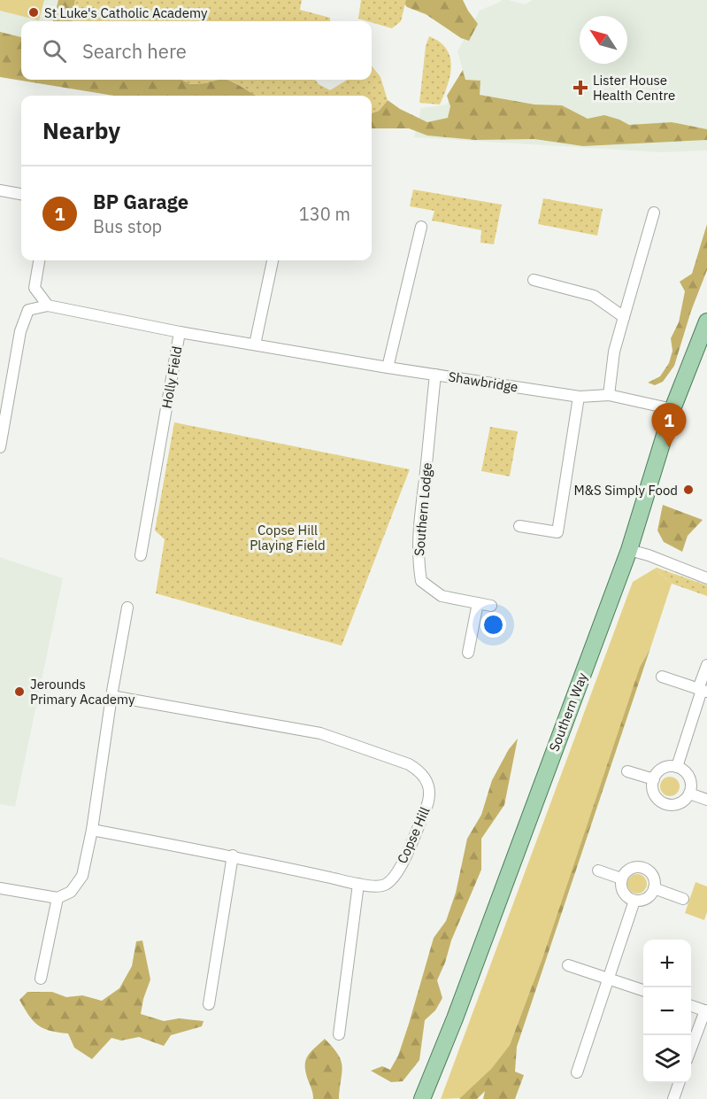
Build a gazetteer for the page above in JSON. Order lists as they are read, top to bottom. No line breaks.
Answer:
{"streets":{"main road":["Southern Way"],"street":["Holly Field","Shawbridge","Southern Lodge","Copse Hill"]},"crossings":[["Holly Field","Shawbridge"],["Shawbridge","Southern Lodge"],["Shawbridge","Southern Way"]],"parks":["Copse Hill Playing Field"],"places":{"other":["St Luke's Catholic Academy","M&S Simply Food","Jerounds Primary Academy"],"health":["Lister House Health Centre"]},"north":"top left","page":{"search":"Search here","heading":"Nearby","list":[{"mark":"1","name":"BP Garage","note":"Bus stop","value":"130 m"}],"pins":"1","map_buttons":["+","−"]}}
